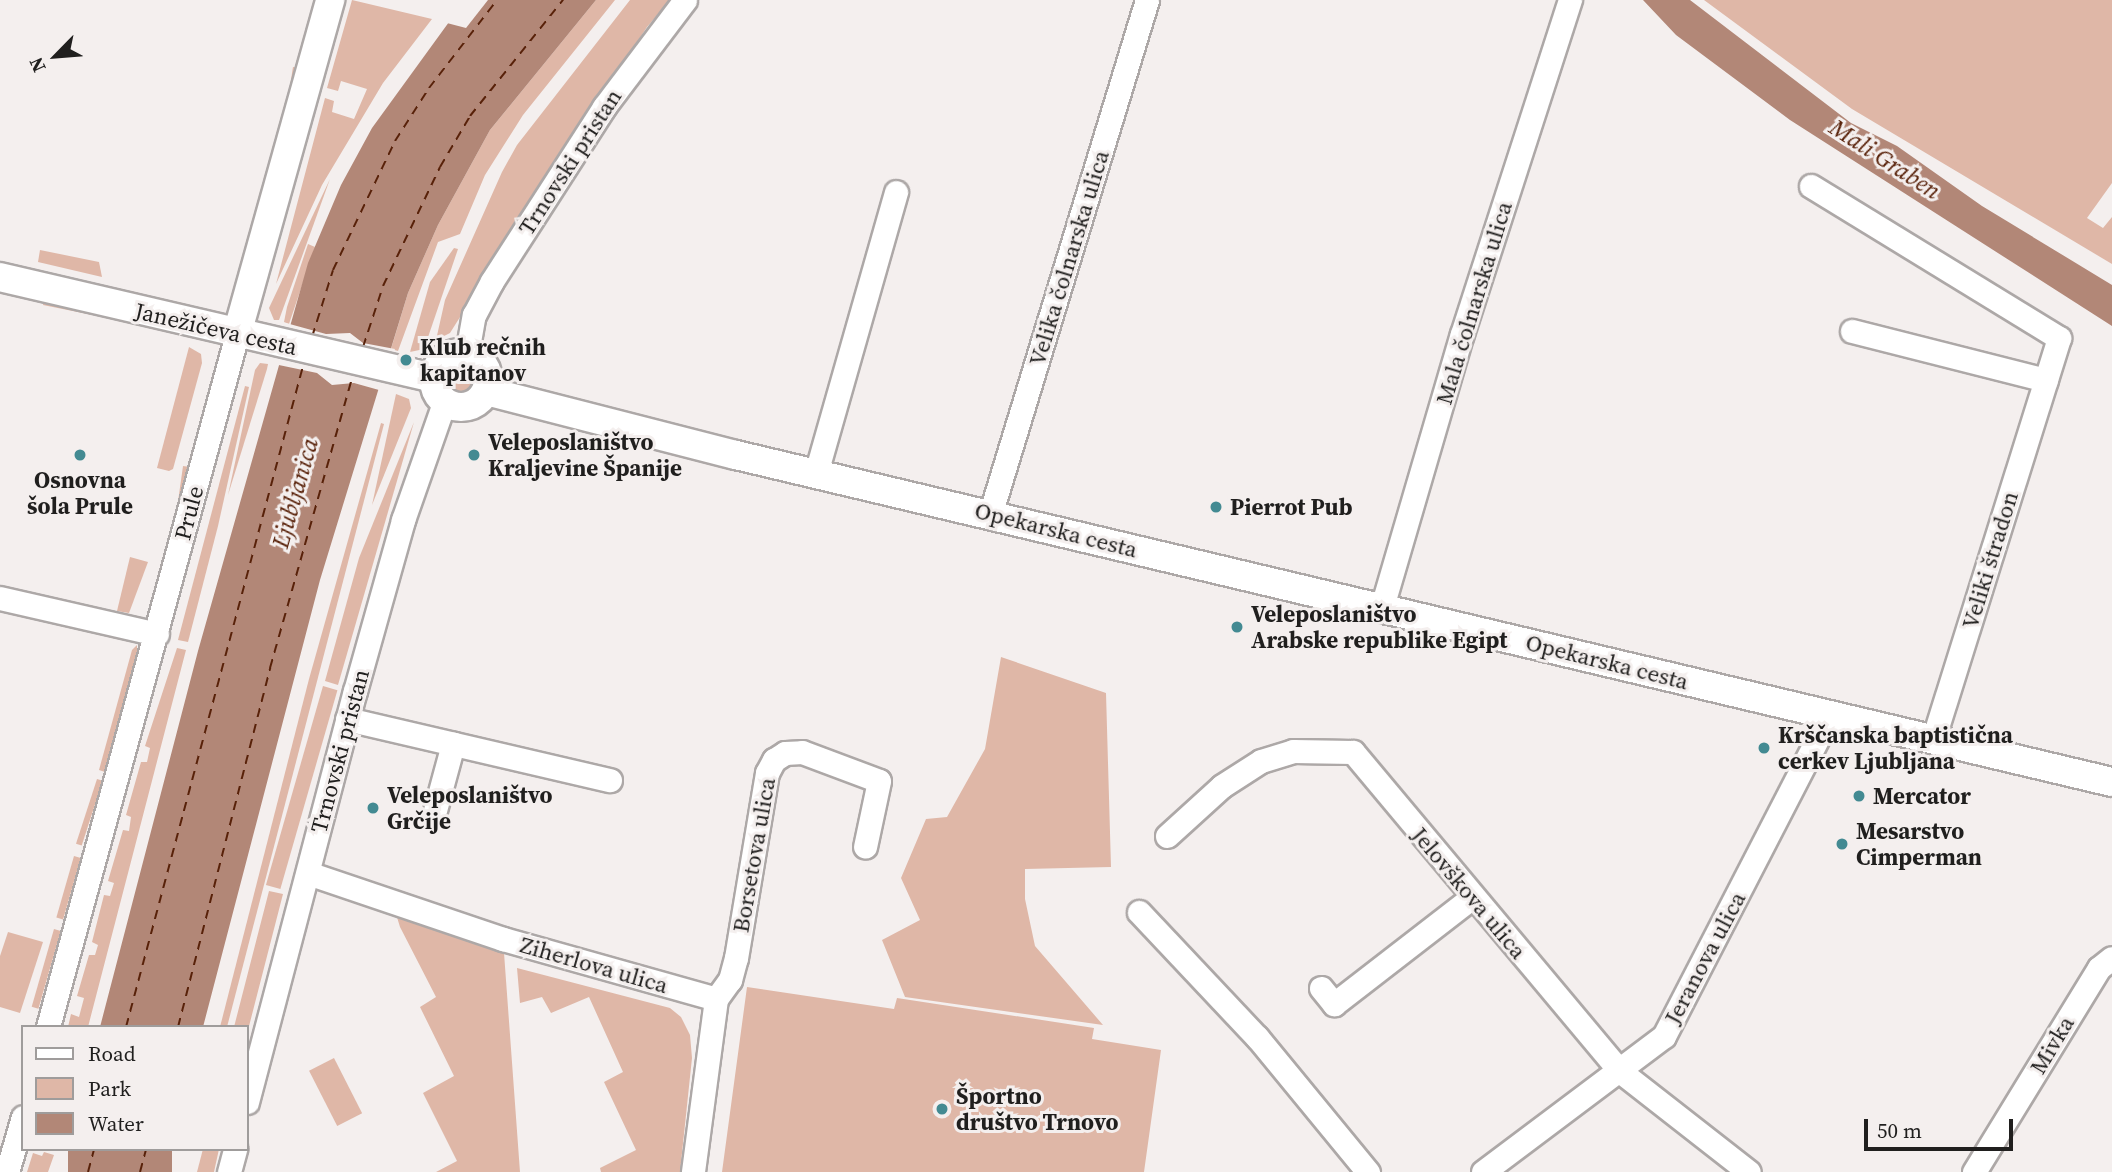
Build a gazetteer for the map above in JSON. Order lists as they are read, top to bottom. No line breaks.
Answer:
{"streets":{"street":["Trnovski pristan","Velika čolnarska ulica","Mala čolnarska ulica","Janežičeva cesta","Prule","Opekarska cesta","Veliki štradon","Borsetova ulica","Jelovškova ulica","Jeranova ulica","Ziherlova ulica","Mivka"]},"crossings":[["Trnovski pristan","Janežičeva cesta"],["Trnovski pristan","Opekarska cesta"],["Trnovski pristan","Ziherlova ulica"],["Velika čolnarska ulica","Opekarska cesta"],["Mala čolnarska ulica","Opekarska cesta"],["Janežičeva cesta","Prule"],["Janežičeva cesta","Opekarska cesta"],["Opekarska cesta","Veliki štradon"],["Opekarska cesta","Jeranova ulica"],["Borsetova ulica","Ziherlova ulica"],["Jelovškova ulica","Jeranova ulica"]],"water":["Mali Graben","Ljubljanica"],"places":["Klub rečnih kapitanov","Osnovna šola Prule","Veleposlaništvo Kraljevine Španije","Pierrot Pub","Veleposlaništvo Arabske republike Egipt","Krščanska baptistična cerkev Ljubljana","Mercator","Veleposlaništvo Grčije","Mesarstvo Cimperman","Športno društvo Trnovo"],"legend":["Road","Park","Water"],"scale_bar":"50 m","north":"bottom left"}
